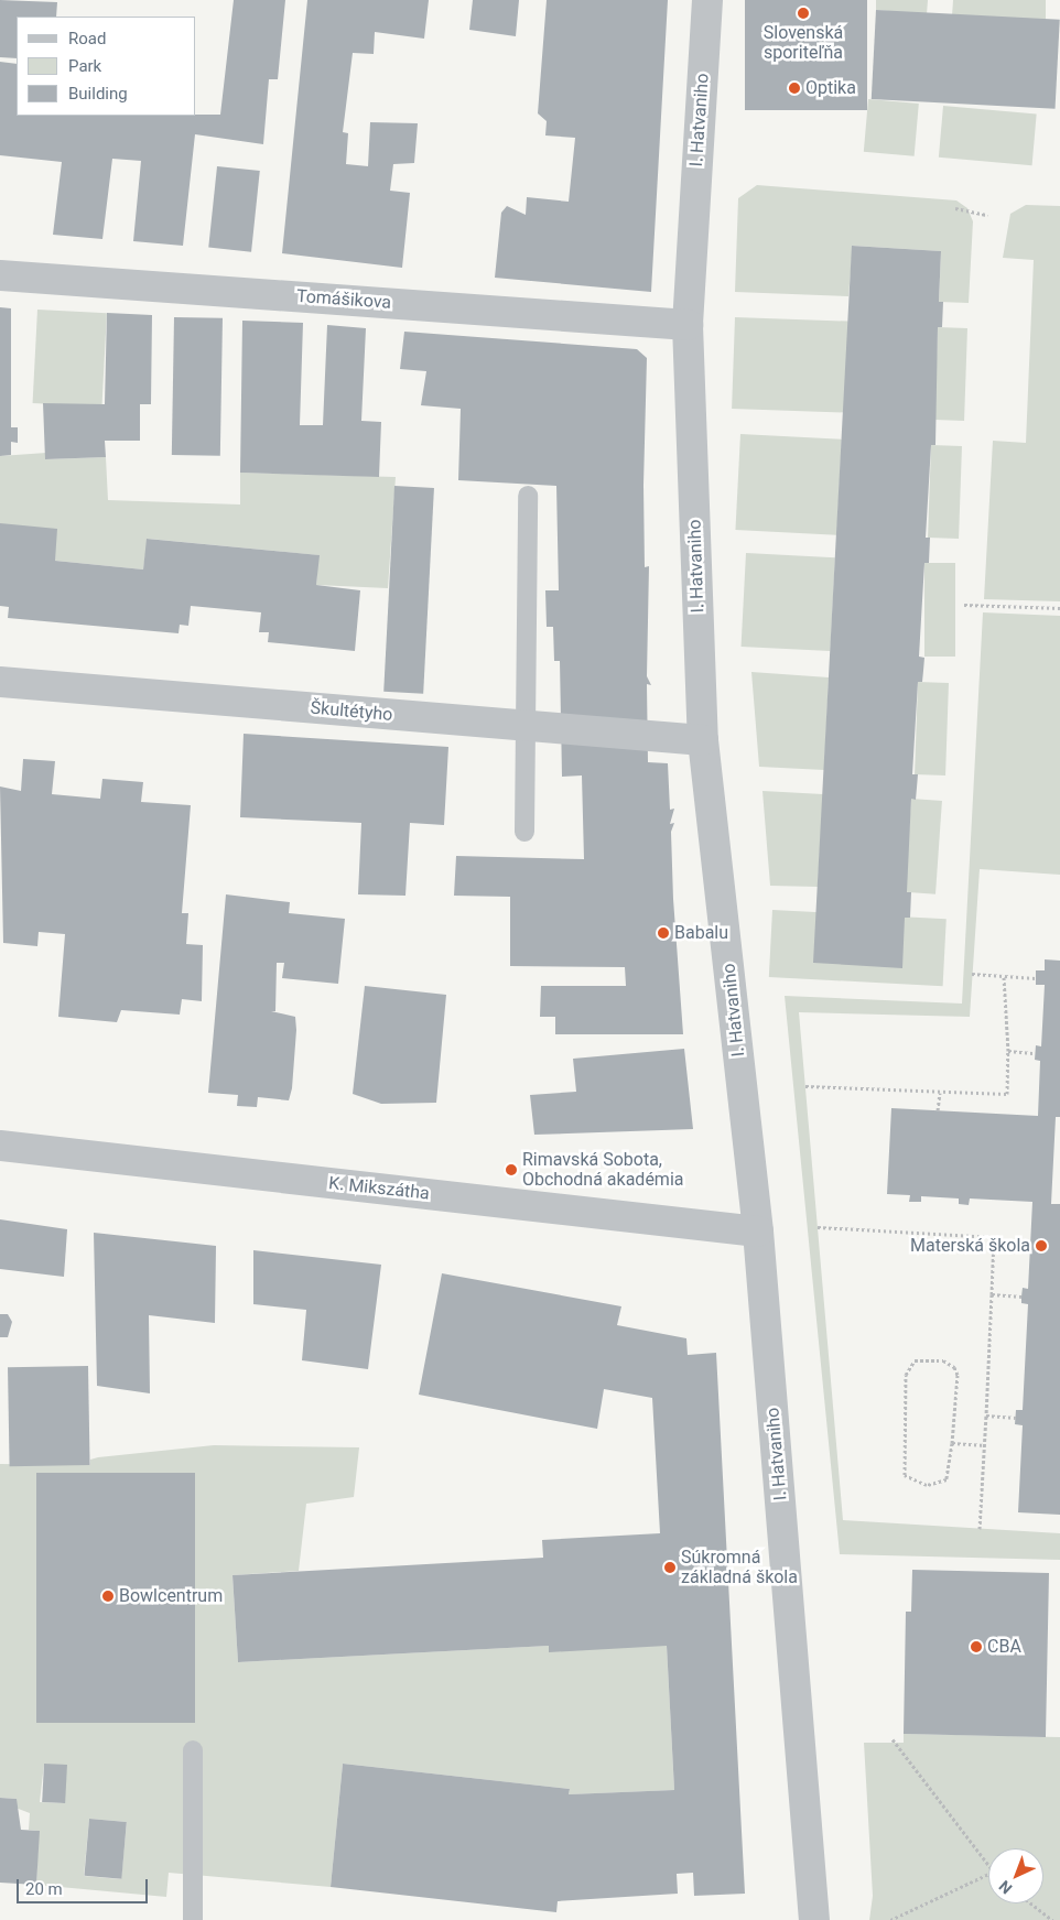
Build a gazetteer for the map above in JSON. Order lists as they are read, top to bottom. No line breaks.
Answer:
{"streets":{"street":["I. Hatvaniho","Tomášikova","Škultétyho","K. Mikszátha"]},"crossings":[["I. Hatvaniho","Tomášikova"],["I. Hatvaniho","Škultétyho"],["I. Hatvaniho","K. Mikszátha"]],"places":["Slovenská sporiteľňa","Optika","Babalu","Rimavská Sobota, Obchodná akadémia","Materská škola","Súkromná základná škola","Bowlcentrum","CBA"],"legend":["Road","Park","Building"],"scale_bar":"20 m","north":"bottom left"}
